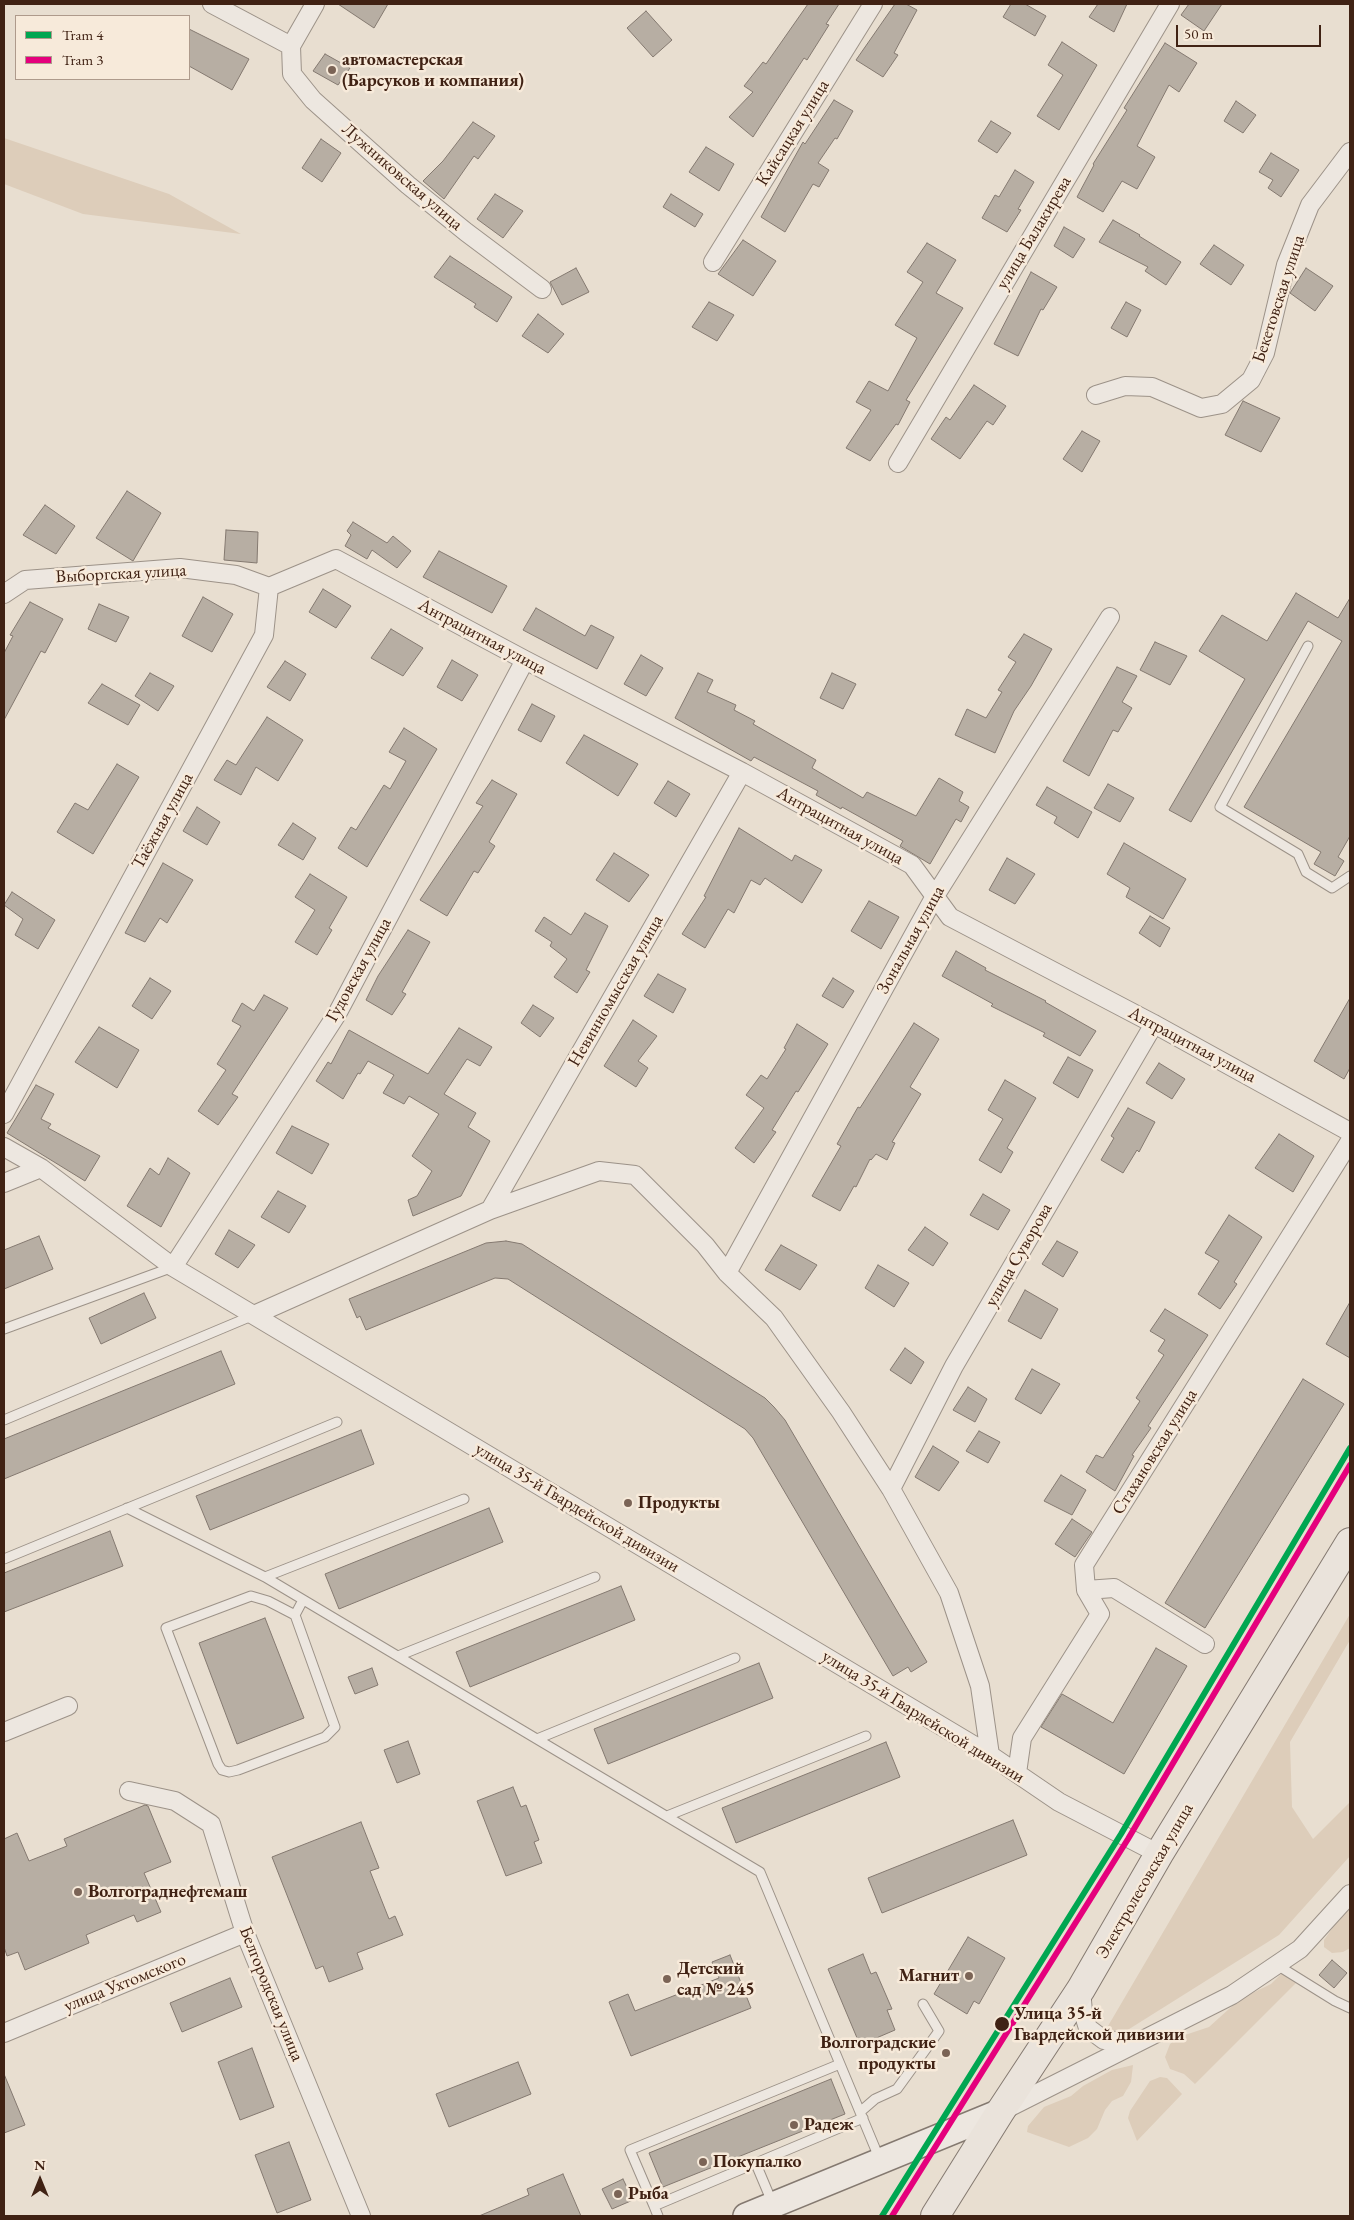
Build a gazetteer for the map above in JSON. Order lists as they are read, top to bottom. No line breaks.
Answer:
{"streets":{"main road":["Электролесовская улица"],"street":["Кайсацкая улица","Лужниковская улица","улица Балакирева","Бекетовская улица","Выборгская улица","Антрацитная улица","Таёжная улица","Зональная улица","Гудовская улица","Невинномысская улица","улица Суворова","Стахановская улица","улица 35-й Гвардейской дивизии","улица Ухтомского","Белгородская улица"]},"crossings":[["Выборгская улица","Антрацитная улица"],["Выборгская улица","Таёжная улица"],["Антрацитная улица","Таёжная улица"],["Антрацитная улица","Зональная улица"],["Антрацитная улица","Гудовская улица"],["Антрацитная улица","Невинномысская улица"],["Антрацитная улица","улица Суворова"],["Гудовская улица","улица 35-й Гвардейской дивизии"],["Стахановская улица","улица 35-й Гвардейской дивизии"],["улица 35-й Гвардейской дивизии","Электролесовская улица"],["улица Ухтомского","Белгородская улица"]],"places":["автомастерская (Барсуков и компания)","Продукты","Волгограднефтемаш","Магнит","Детский сад № 245","Улица 35-й Гвардейской дивизии","Волгоградские продукты","Радеж","Покупалко","Рыба"],"lines":["tram line 4","tram line 3"],"legend":["Tram 4","Tram 3"],"scale_bar":"50 m","north":"top"}
